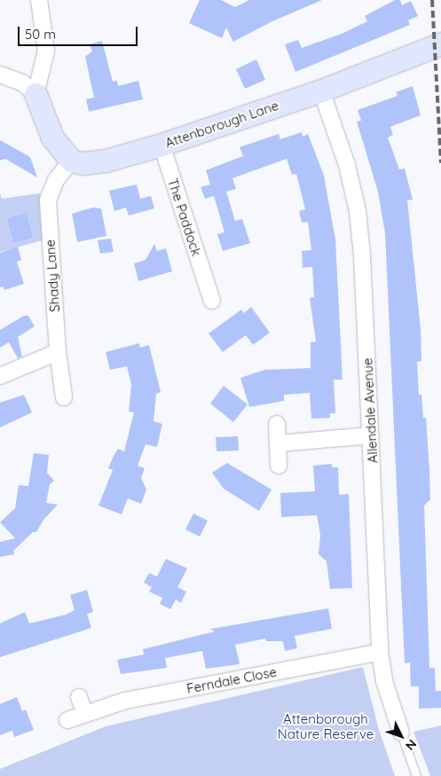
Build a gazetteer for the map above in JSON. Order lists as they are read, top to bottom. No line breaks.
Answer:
{"streets":{"street":["Attenborough Lane","The Paddock","Shady Lane","Allendale Avenue","Ferndale Close"]},"crossings":[["Attenborough Lane","The Paddock"],["Attenborough Lane","Shady Lane"],["Attenborough Lane","Allendale Avenue"],["Allendale Avenue","Ferndale Close"]],"parks":["Attenborough Nature Reserve"],"scale_bar":"50 m","north":"bottom right"}
